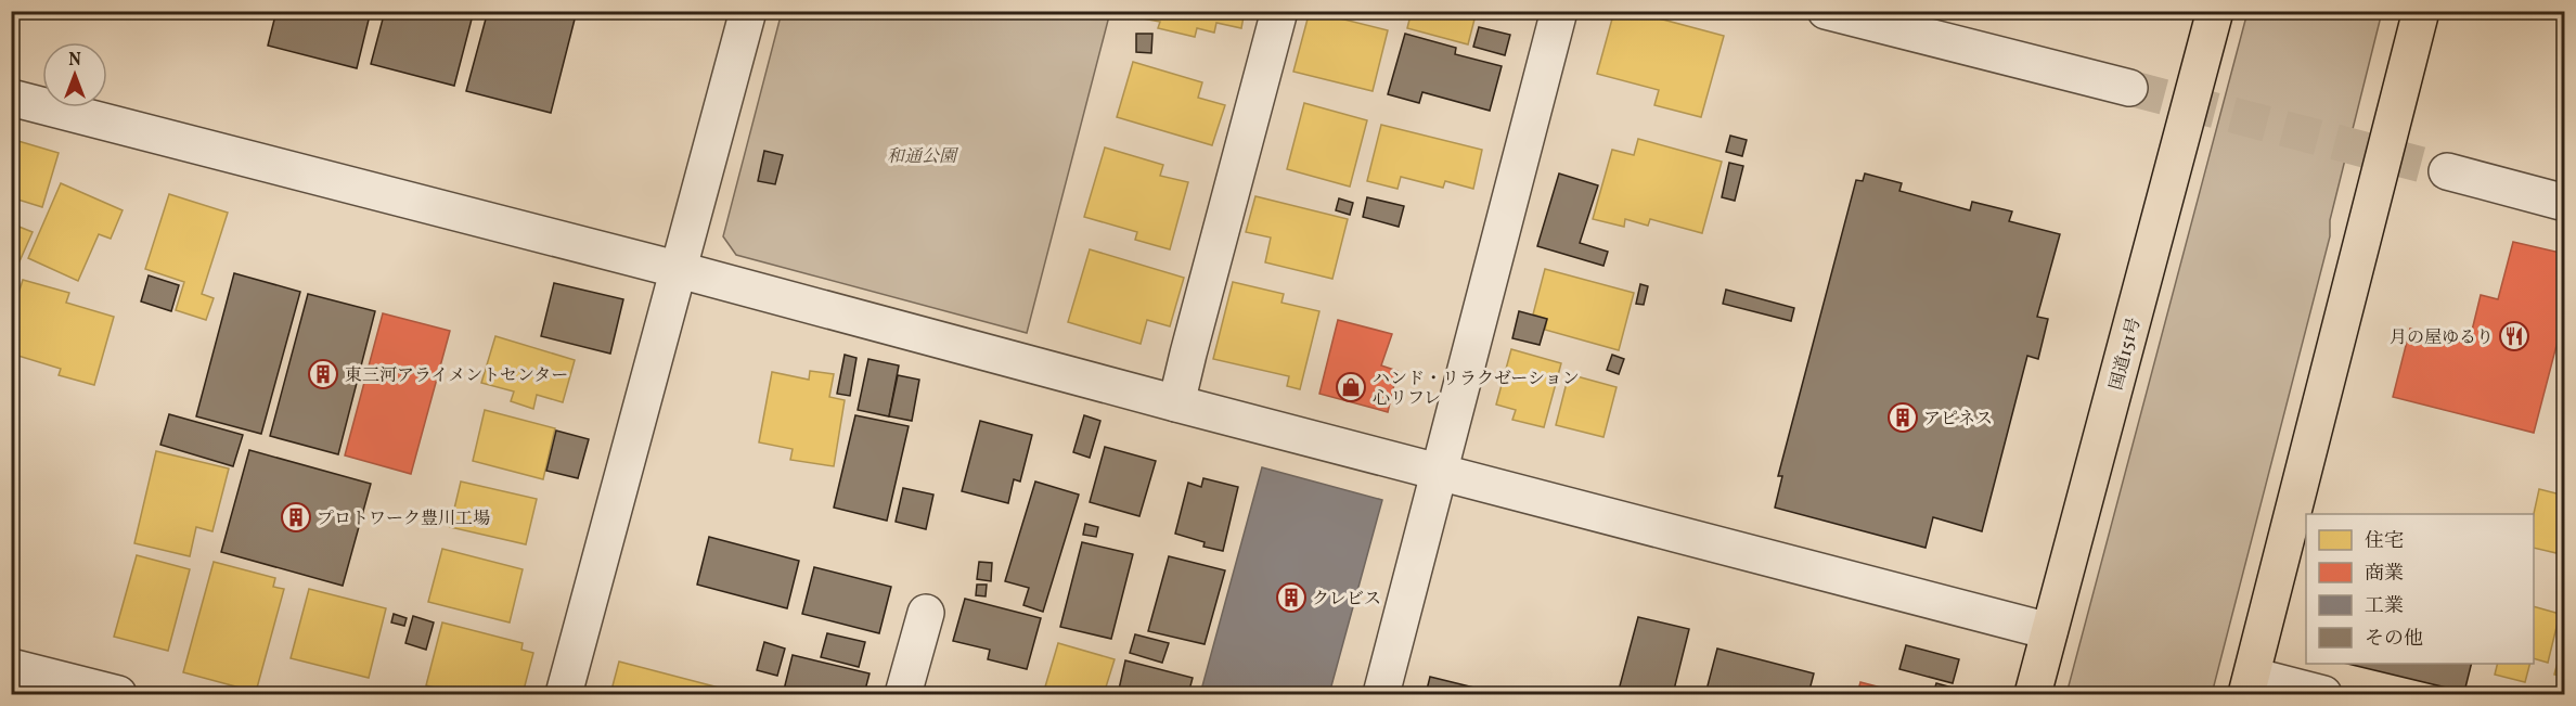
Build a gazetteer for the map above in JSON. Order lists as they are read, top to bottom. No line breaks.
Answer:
{"streets":{"highway":["国道151号"]},"parks":["和通公園"],"places":{"restaurant":["月の屋ゆるり"],"building":["東三河アライメントセンター","アピネス","プロトワーク豊川工場","クレビス"],"shop":["ハンド・リラクゼーション 心リフレ"]},"legend":["住宅","商業","工業","その他"],"north":"top"}
